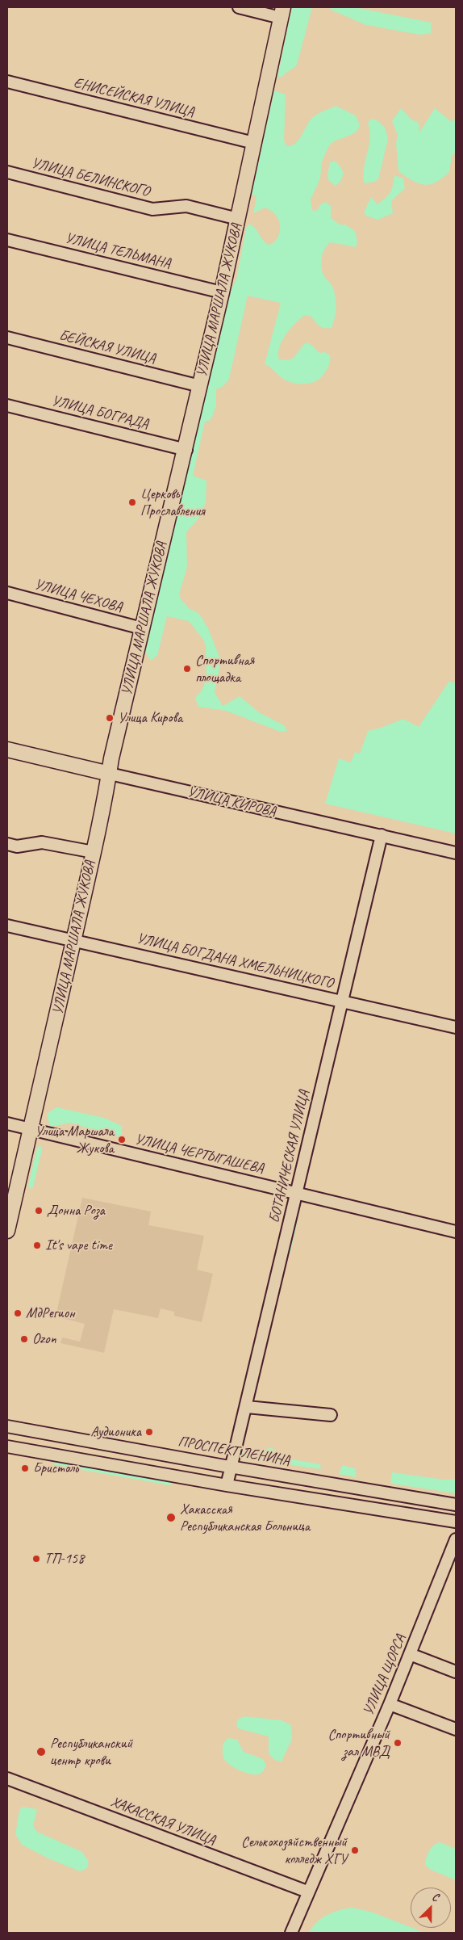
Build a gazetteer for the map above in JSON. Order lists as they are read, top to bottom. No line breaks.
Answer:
{"streets":{"main road":["УЛИЦА МАРШАЛА ЖУКОВА","УЛИЦА КИРОВА"],"street":["ЕНИСЕЙСКАЯ УЛИЦА","УЛИЦА БЕЛИНСКОГО","УЛИЦА ТЕЛЬМАНА","БЕЙСКАЯ УЛИЦА","УЛИЦА БОГРАДА","УЛИЦА ЧЕХОВА","УЛИЦА БОГДАНА ХМЕЛЬНИЦКОГО","УЛИЦА ЧЕРТЫГАШЕВА","БОТАНИЧЕСКАЯ УЛИЦА","ПРОСПЕКТ ЛЕНИНА","УЛИЦА ЩОРСА","ХАКАССКАЯ УЛИЦА"]},"crossings":[["ЕНИСЕЙСКАЯ УЛИЦА","УЛИЦА МАРШАЛА ЖУКОВА"],["УЛИЦА БЕЛИНСКОГО","УЛИЦА МАРШАЛА ЖУКОВА"],["УЛИЦА ТЕЛЬМАНА","УЛИЦА МАРШАЛА ЖУКОВА"],["УЛИЦА МАРШАЛА ЖУКОВА","БЕЙСКАЯ УЛИЦА"],["УЛИЦА МАРШАЛА ЖУКОВА","УЛИЦА БОГРАДА"],["УЛИЦА МАРШАЛА ЖУКОВА","УЛИЦА ЧЕХОВА"],["УЛИЦА МАРШАЛА ЖУКОВА","УЛИЦА КИРОВА"],["УЛИЦА МАРШАЛА ЖУКОВА","УЛИЦА БОГДАНА ХМЕЛЬНИЦКОГО"],["УЛИЦА МАРШАЛА ЖУКОВА","УЛИЦА ЧЕРТЫГАШЕВА"],["УЛИЦА КИРОВА","БОТАНИЧЕСКАЯ УЛИЦА"],["УЛИЦА БОГДАНА ХМЕЛЬНИЦКОГО","БОТАНИЧЕСКАЯ УЛИЦА"],["УЛИЦА ЧЕРТЫГАШЕВА","БОТАНИЧЕСКАЯ УЛИЦА"],["БОТАНИЧЕСКАЯ УЛИЦА","ПРОСПЕКТ ЛЕНИНА"],["УЛИЦА ЩОРСА","ХАКАССКАЯ УЛИЦА"]],"places":["Церковь Прославления","Спортивная площадка","Улица Кирова","Улица Маршала Жукова","Донна Роза","It's vape time","МдРегион","Ozon","Аудионика","Бристоль","Хакасская Республиканская Больница","ТП-158","Спортивный зал МВД","Республиканский центр крови","Селькохозяйственный колледж ХГУ"],"north":"top right"}
